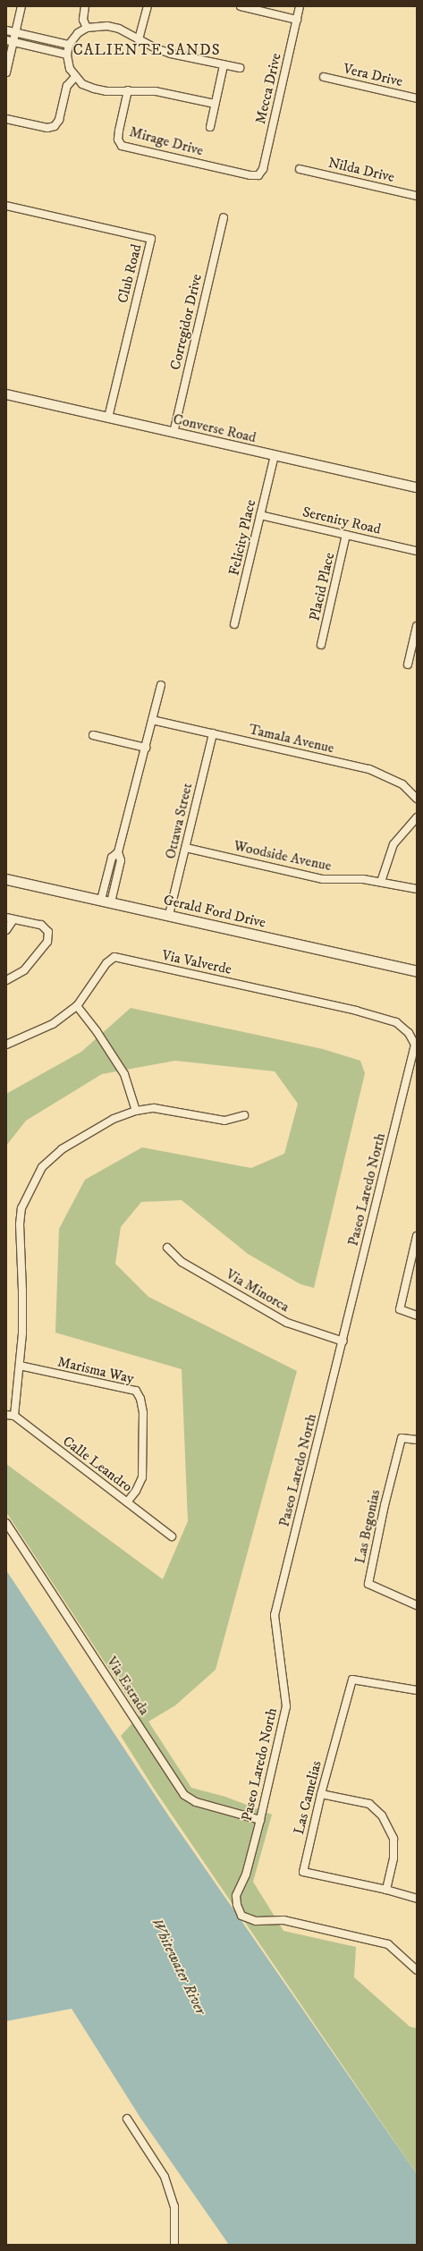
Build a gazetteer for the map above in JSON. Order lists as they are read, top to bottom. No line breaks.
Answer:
{"streets":{"main road":["Gerald Ford Drive"],"street":["Vera Drive","Mecca Drive","Mirage Drive","Nilda Drive","Club Road","Corregidor Drive","Converse Road","Serenity Road","Felicity Place","Placid Place","Tamala Avenue","Ottawa Street","Woodside Avenue","Via Valverde","Paseo Laredo North","Via Minorca","Marisma Way","Calle Leandro","Las Begonias","Via Estrada","Las Camelias"]},"crossings":[["Mecca Drive","Mirage Drive"],["Club Road","Converse Road"],["Corregidor Drive","Converse Road"],["Converse Road","Felicity Place"],["Serenity Road","Felicity Place"],["Serenity Road","Placid Place"],["Tamala Avenue","Ottawa Street"],["Ottawa Street","Woodside Avenue"],["Ottawa Street","Gerald Ford Drive"],["Via Valverde","Paseo Laredo North"],["Paseo Laredo North","Via Minorca"],["Paseo Laredo North","Via Estrada"],["Marisma Way","Calle Leandro"]],"districts":["CALIENTE SANDS"],"water":["Whitewater River"]}
